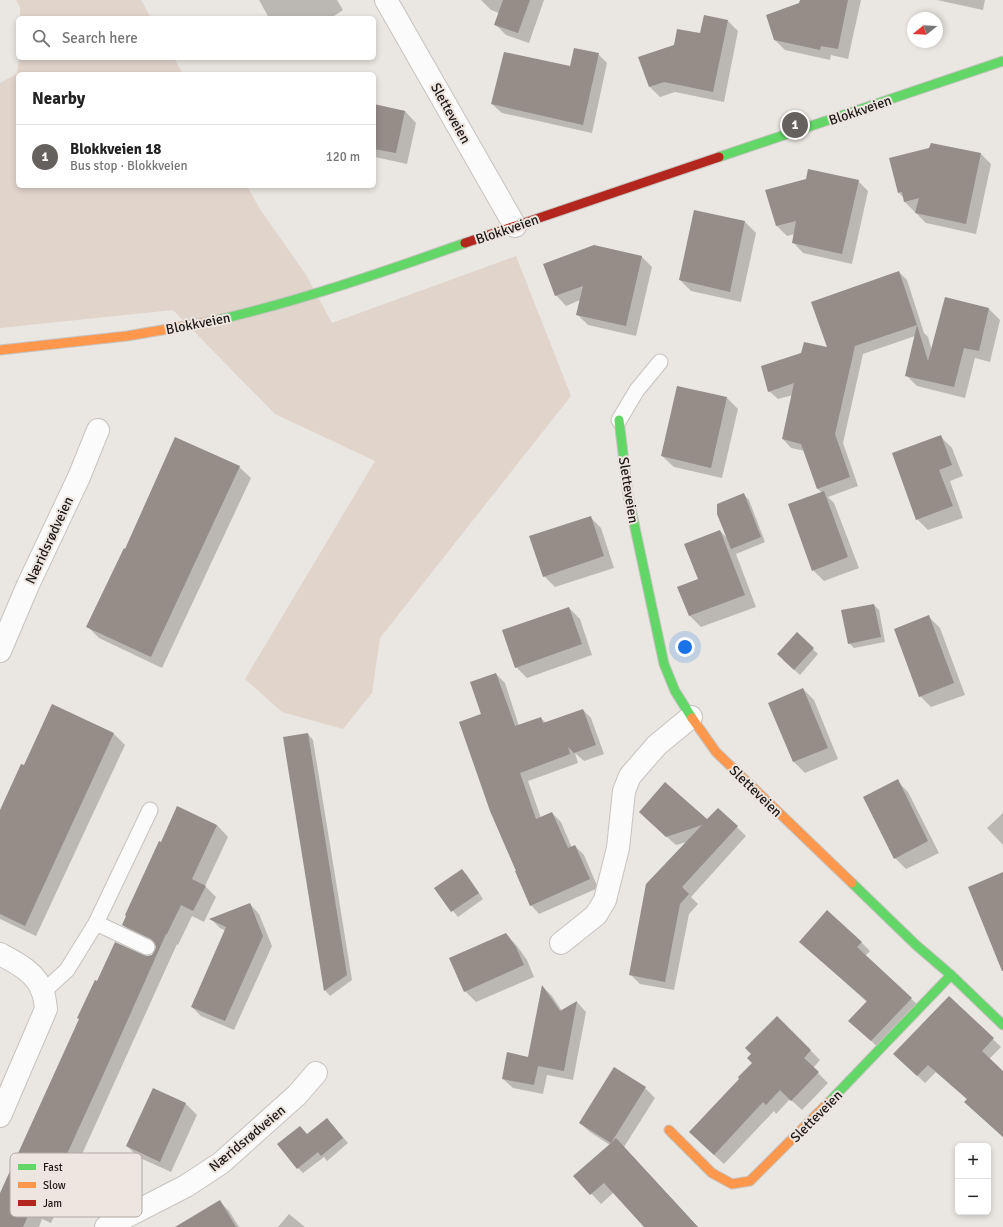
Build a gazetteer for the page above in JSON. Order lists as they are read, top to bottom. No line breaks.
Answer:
{"streets":{"street":["Blokkveien","Sletteveien","Næridsrødveien"]},"crossings":[["Blokkveien","Sletteveien"]],"legend":["Fast","Slow","Jam"],"north":"left","page":{"search":"Search here","heading":"Nearby","pins":"1","list":[{"mark":"1","name":"Blokkveien 18","note":"Bus stop · Blokkveien","value":"120 m"}],"map_buttons":["+","−"]}}
